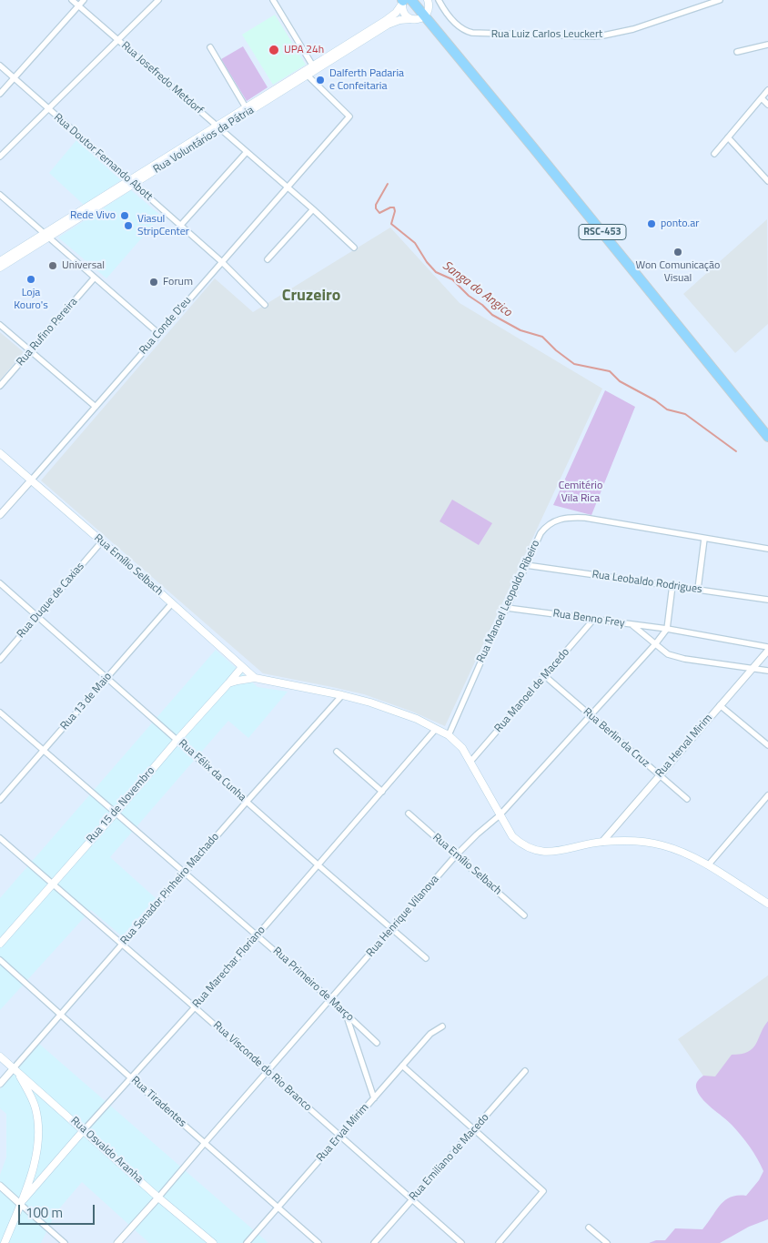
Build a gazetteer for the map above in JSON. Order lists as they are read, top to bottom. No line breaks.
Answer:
{"streets":{"highway":["RSC-453"],"main road":["Rua Voluntários da Pátria","Rua Emílio Selbach","Rua 15 de Novembro","Rua Marechar Floriano","Rua Osvaldo Aranha"],"street":["Rua Luiz Carlos Leuckert","Rua Josefredo Metdorf","Rua Doutor Fernando Abott","Rua Conde D'eu","Rua Rufino Pereira","Rua Leobaldo Rodrigues","Rua Duque de Caxias","Rua Manoel Leopoldo Ribeiro","Rua Benno Frey","Rua Manoel de Macedo","Rua 13 de Maio","Rua Berlin da Cruz","Rua Herval Mirim","Rua Félix da Cunha","Rua Senador Pinheiro Machado","Rua Henrique Vilanova","Rua Primeiro de Março","Rua Visconde do Rio Branco","Rua Tiradentes","Rua Erval Mirim","Rua Emiliano de Macedo"]},"crossings":[["Rua Josefredo Metdorf","Rua Voluntários da Pátria"],["Rua Josefredo Metdorf","Rua Conde D'eu"],["Rua Voluntários da Pátria","Rua Doutor Fernando Abott"],["Rua Voluntários da Pátria","Rua Conde D'eu"],["Rua Doutor Fernando Abott","Rua Conde D'eu"],["Rua Conde D'eu","Rua Emílio Selbach"],["Rua Emílio Selbach","Rua Duque de Caxias"],["Rua Emílio Selbach","Rua 13 de Maio"],["Rua Emílio Selbach","Rua 15 de Novembro"],["Rua Emílio Selbach","Rua Henrique Vilanova"],["Rua Leobaldo Rodrigues","Rua Manoel Leopoldo Ribeiro"],["Rua Duque de Caxias","Rua Félix da Cunha"],["Rua Manoel Leopoldo Ribeiro","Rua Benno Frey"],["Rua Benno Frey","Rua Manoel de Macedo"],["Rua Benno Frey","Rua Herval Mirim"],["Rua Benno Frey","Rua Henrique Vilanova"],["Rua Manoel de Macedo","Rua Berlin da Cruz"],["Rua 13 de Maio","Rua Félix da Cunha"],["Rua 13 de Maio","Rua Primeiro de Março"],["Rua Berlin da Cruz","Rua Herval Mirim"],["Rua Berlin da Cruz","Rua Henrique Vilanova"],["Rua Félix da Cunha","Rua 15 de Novembro"],["Rua Félix da Cunha","Rua Senador Pinheiro Machado"],["Rua Félix da Cunha","Rua Henrique Vilanova"],["Rua Félix da Cunha","Rua Marechar Floriano"],["Rua 15 de Novembro","Rua Primeiro de Março"],["Rua 15 de Novembro","Rua Visconde do Rio Branco"],["Rua Senador Pinheiro Machado","Rua Primeiro de Março"],["Rua Senador Pinheiro Machado","Rua Visconde do Rio Branco"],["Rua Senador Pinheiro Machado","Rua Tiradentes"],["Rua Senador Pinheiro Machado","Rua Osvaldo Aranha"],["Rua Henrique Vilanova","Rua Primeiro de Março"],["Rua Henrique Vilanova","Rua Visconde do Rio Branco"],["Rua Henrique Vilanova","Rua Tiradentes"],["Rua Henrique Vilanova","Rua Osvaldo Aranha"],["Rua Marechar Floriano","Rua Primeiro de Março"],["Rua Marechar Floriano","Rua Visconde do Rio Branco"],["Rua Marechar Floriano","Rua Tiradentes"],["Rua Marechar Floriano","Rua Osvaldo Aranha"],["Rua Visconde do Rio Branco","Rua Erval Mirim"],["Rua Visconde do Rio Branco","Rua Emiliano de Macedo"],["Rua Tiradentes","Rua Erval Mirim"]],"districts":["Cruzeiro"],"water":["Sanga do Angico"],"parks":["Cemitério Vila Rica"],"places":["UPA 24h","Dalferth Padaria e Confeitaria","Rede Vivo","ponto.ar","Viasul StripCenter","Won Comunicação Visual","Universal","Loja Kouro's","Forum"],"scale_bar":"100 m"}
